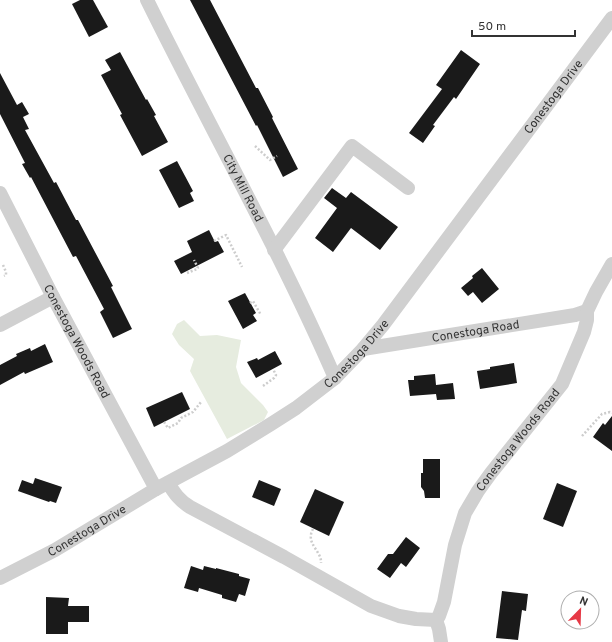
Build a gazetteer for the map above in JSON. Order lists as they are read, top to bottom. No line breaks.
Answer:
{"streets":{"street":["Conestoga Drive","City Mill Road","Conestoga Road","Conestoga Woods Road"]},"crossings":[["Conestoga Drive","City Mill Road"],["Conestoga Drive","Conestoga Road"],["Conestoga Drive","Conestoga Woods Road"],["Conestoga Road","Conestoga Woods Road"]],"scale_bar":"50 m","north":"top right"}
